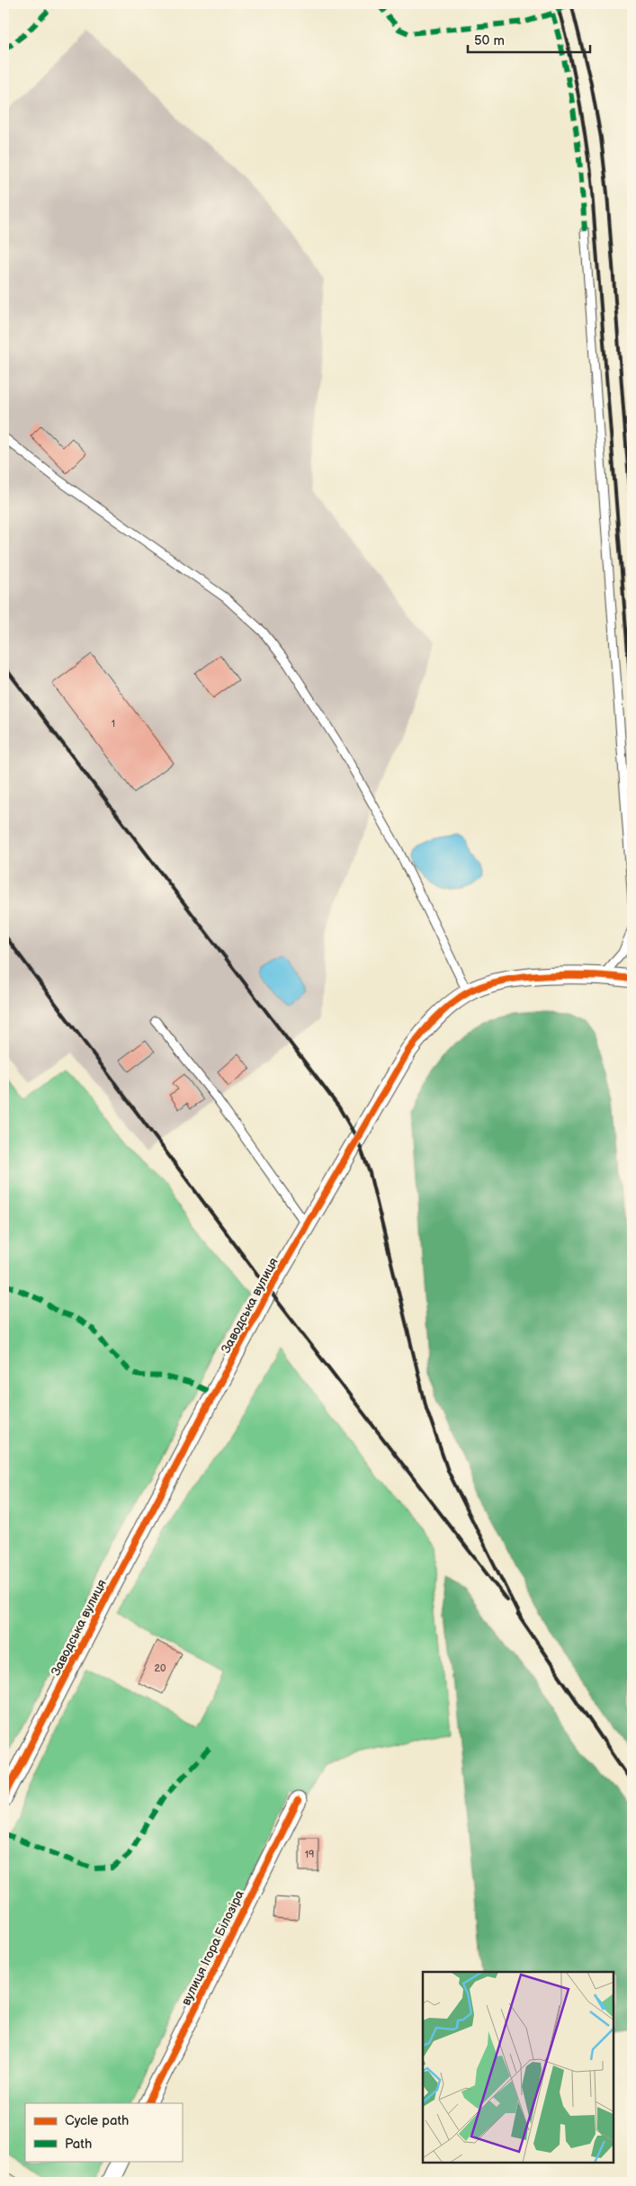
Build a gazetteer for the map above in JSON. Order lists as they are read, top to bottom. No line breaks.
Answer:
{"streets":{"street":["Заводська вулиця","вулиця Ігора Білозіра"]},"house_numbers":["1","20","19"],"legend":["Cycle path","Path"],"scale_bar":"50 m"}
